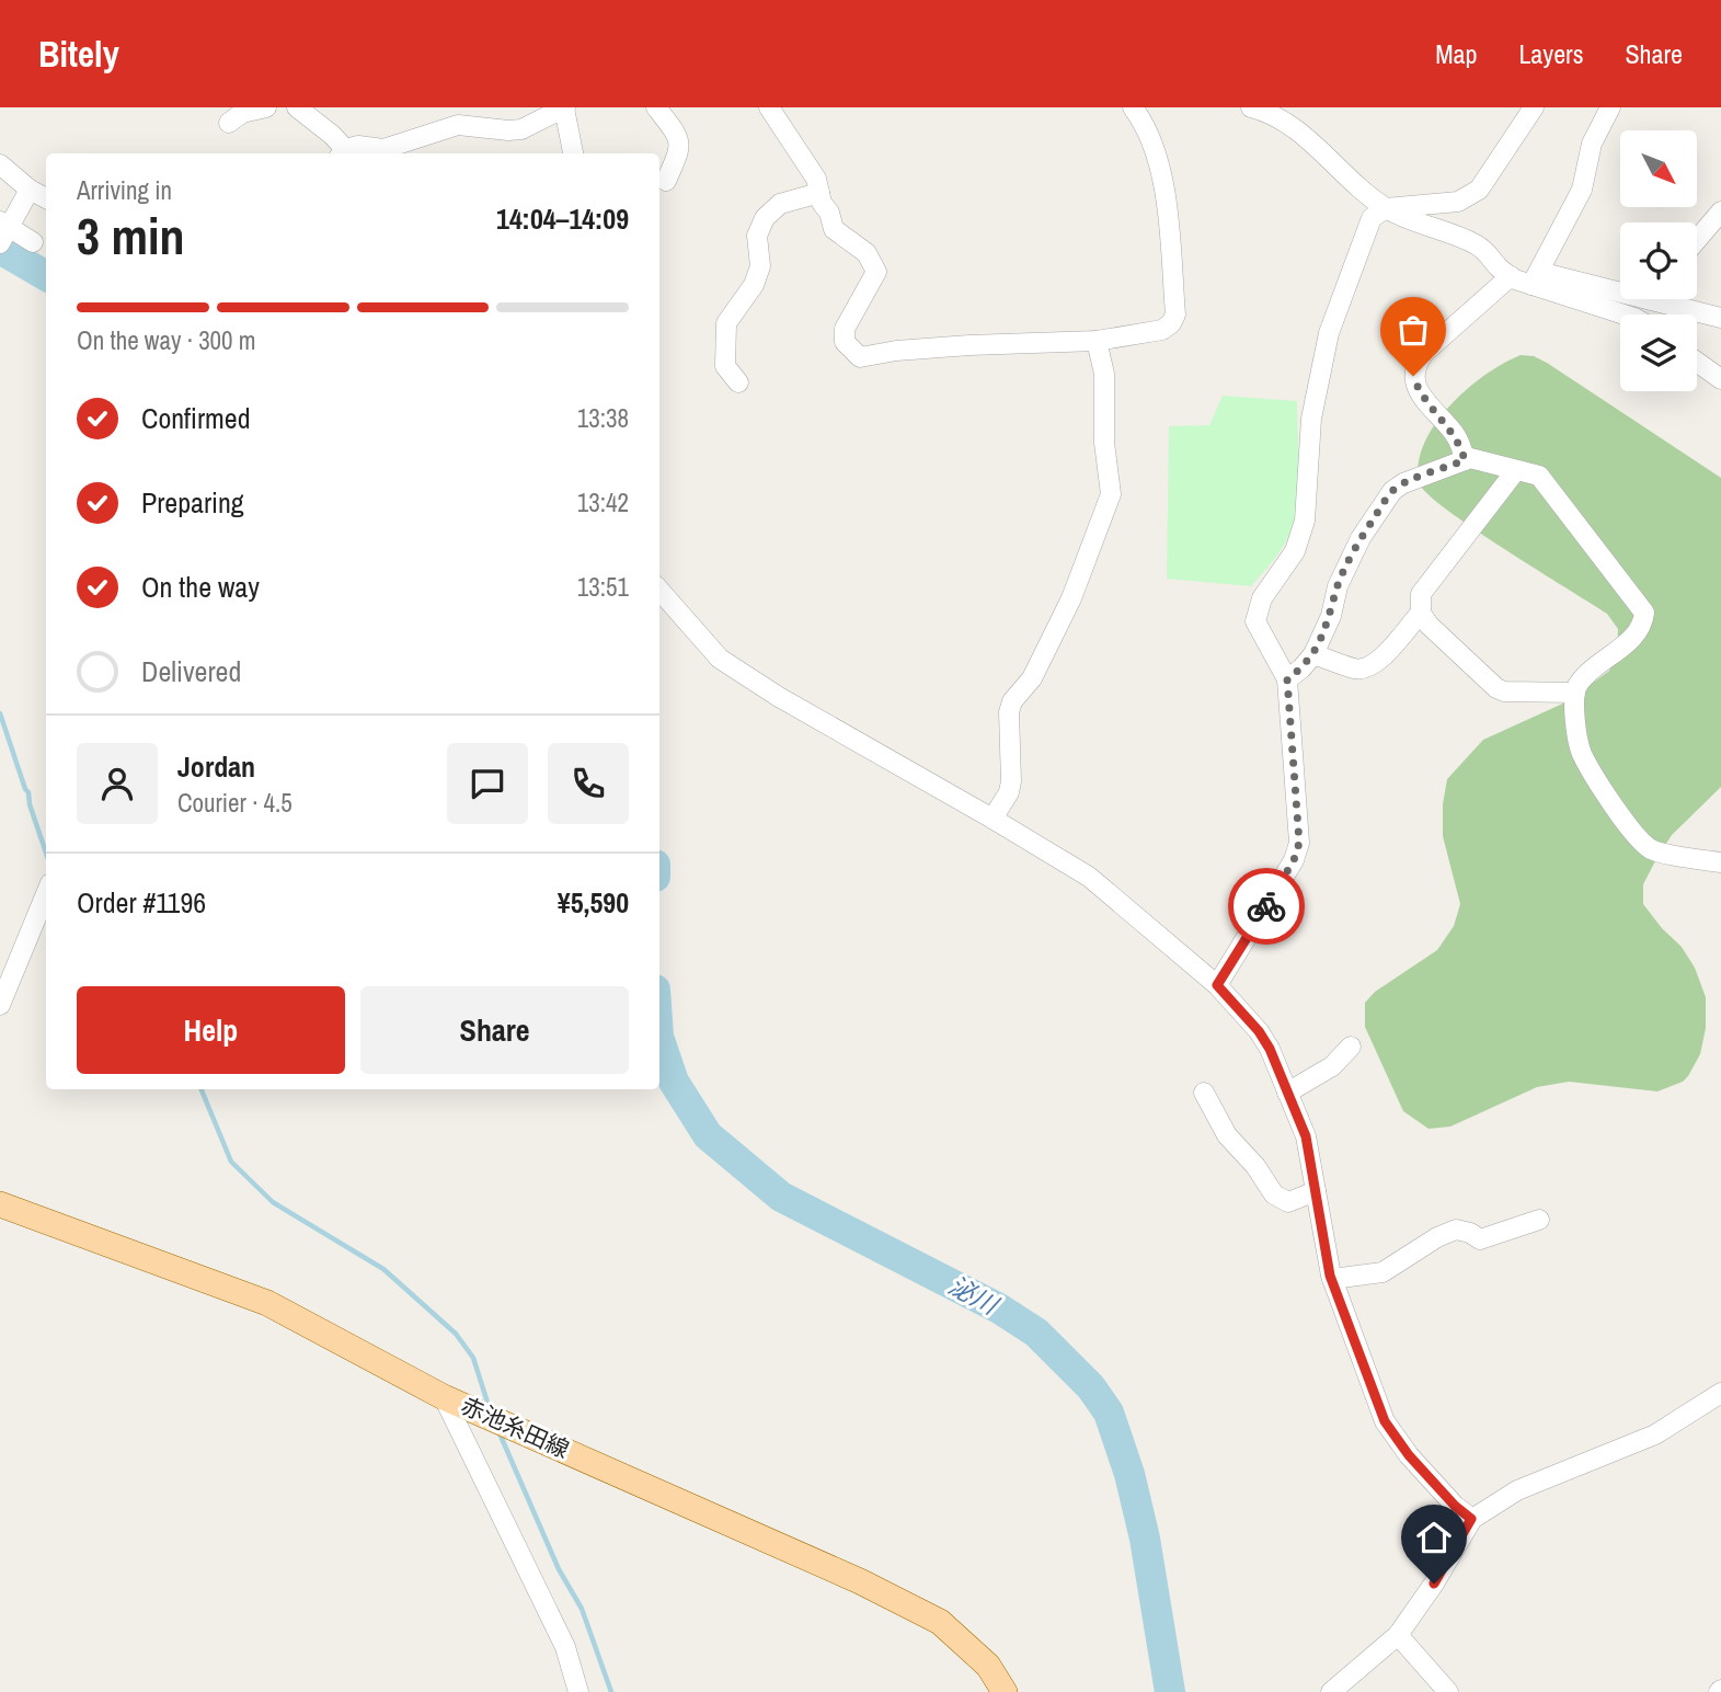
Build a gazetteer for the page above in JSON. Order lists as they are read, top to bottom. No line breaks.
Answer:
{"streets":{"main road":["赤池糸田線"]},"water":["泌川"],"north":"bottom right","page":{"header":"Bitely","nav":["Map","Layers","Share"],"heading":["3 min","Arriving in","14:04–14:09"],"panel":["Jordan","Courier · 4.5","Order #1196","¥5,590"],"bar":"On the way · 300 m","list":[["Confirmed","13:38"],["Preparing","13:42"],["On the way","13:51"],"Delivered"],"buttons":["Help","Share"]}}
